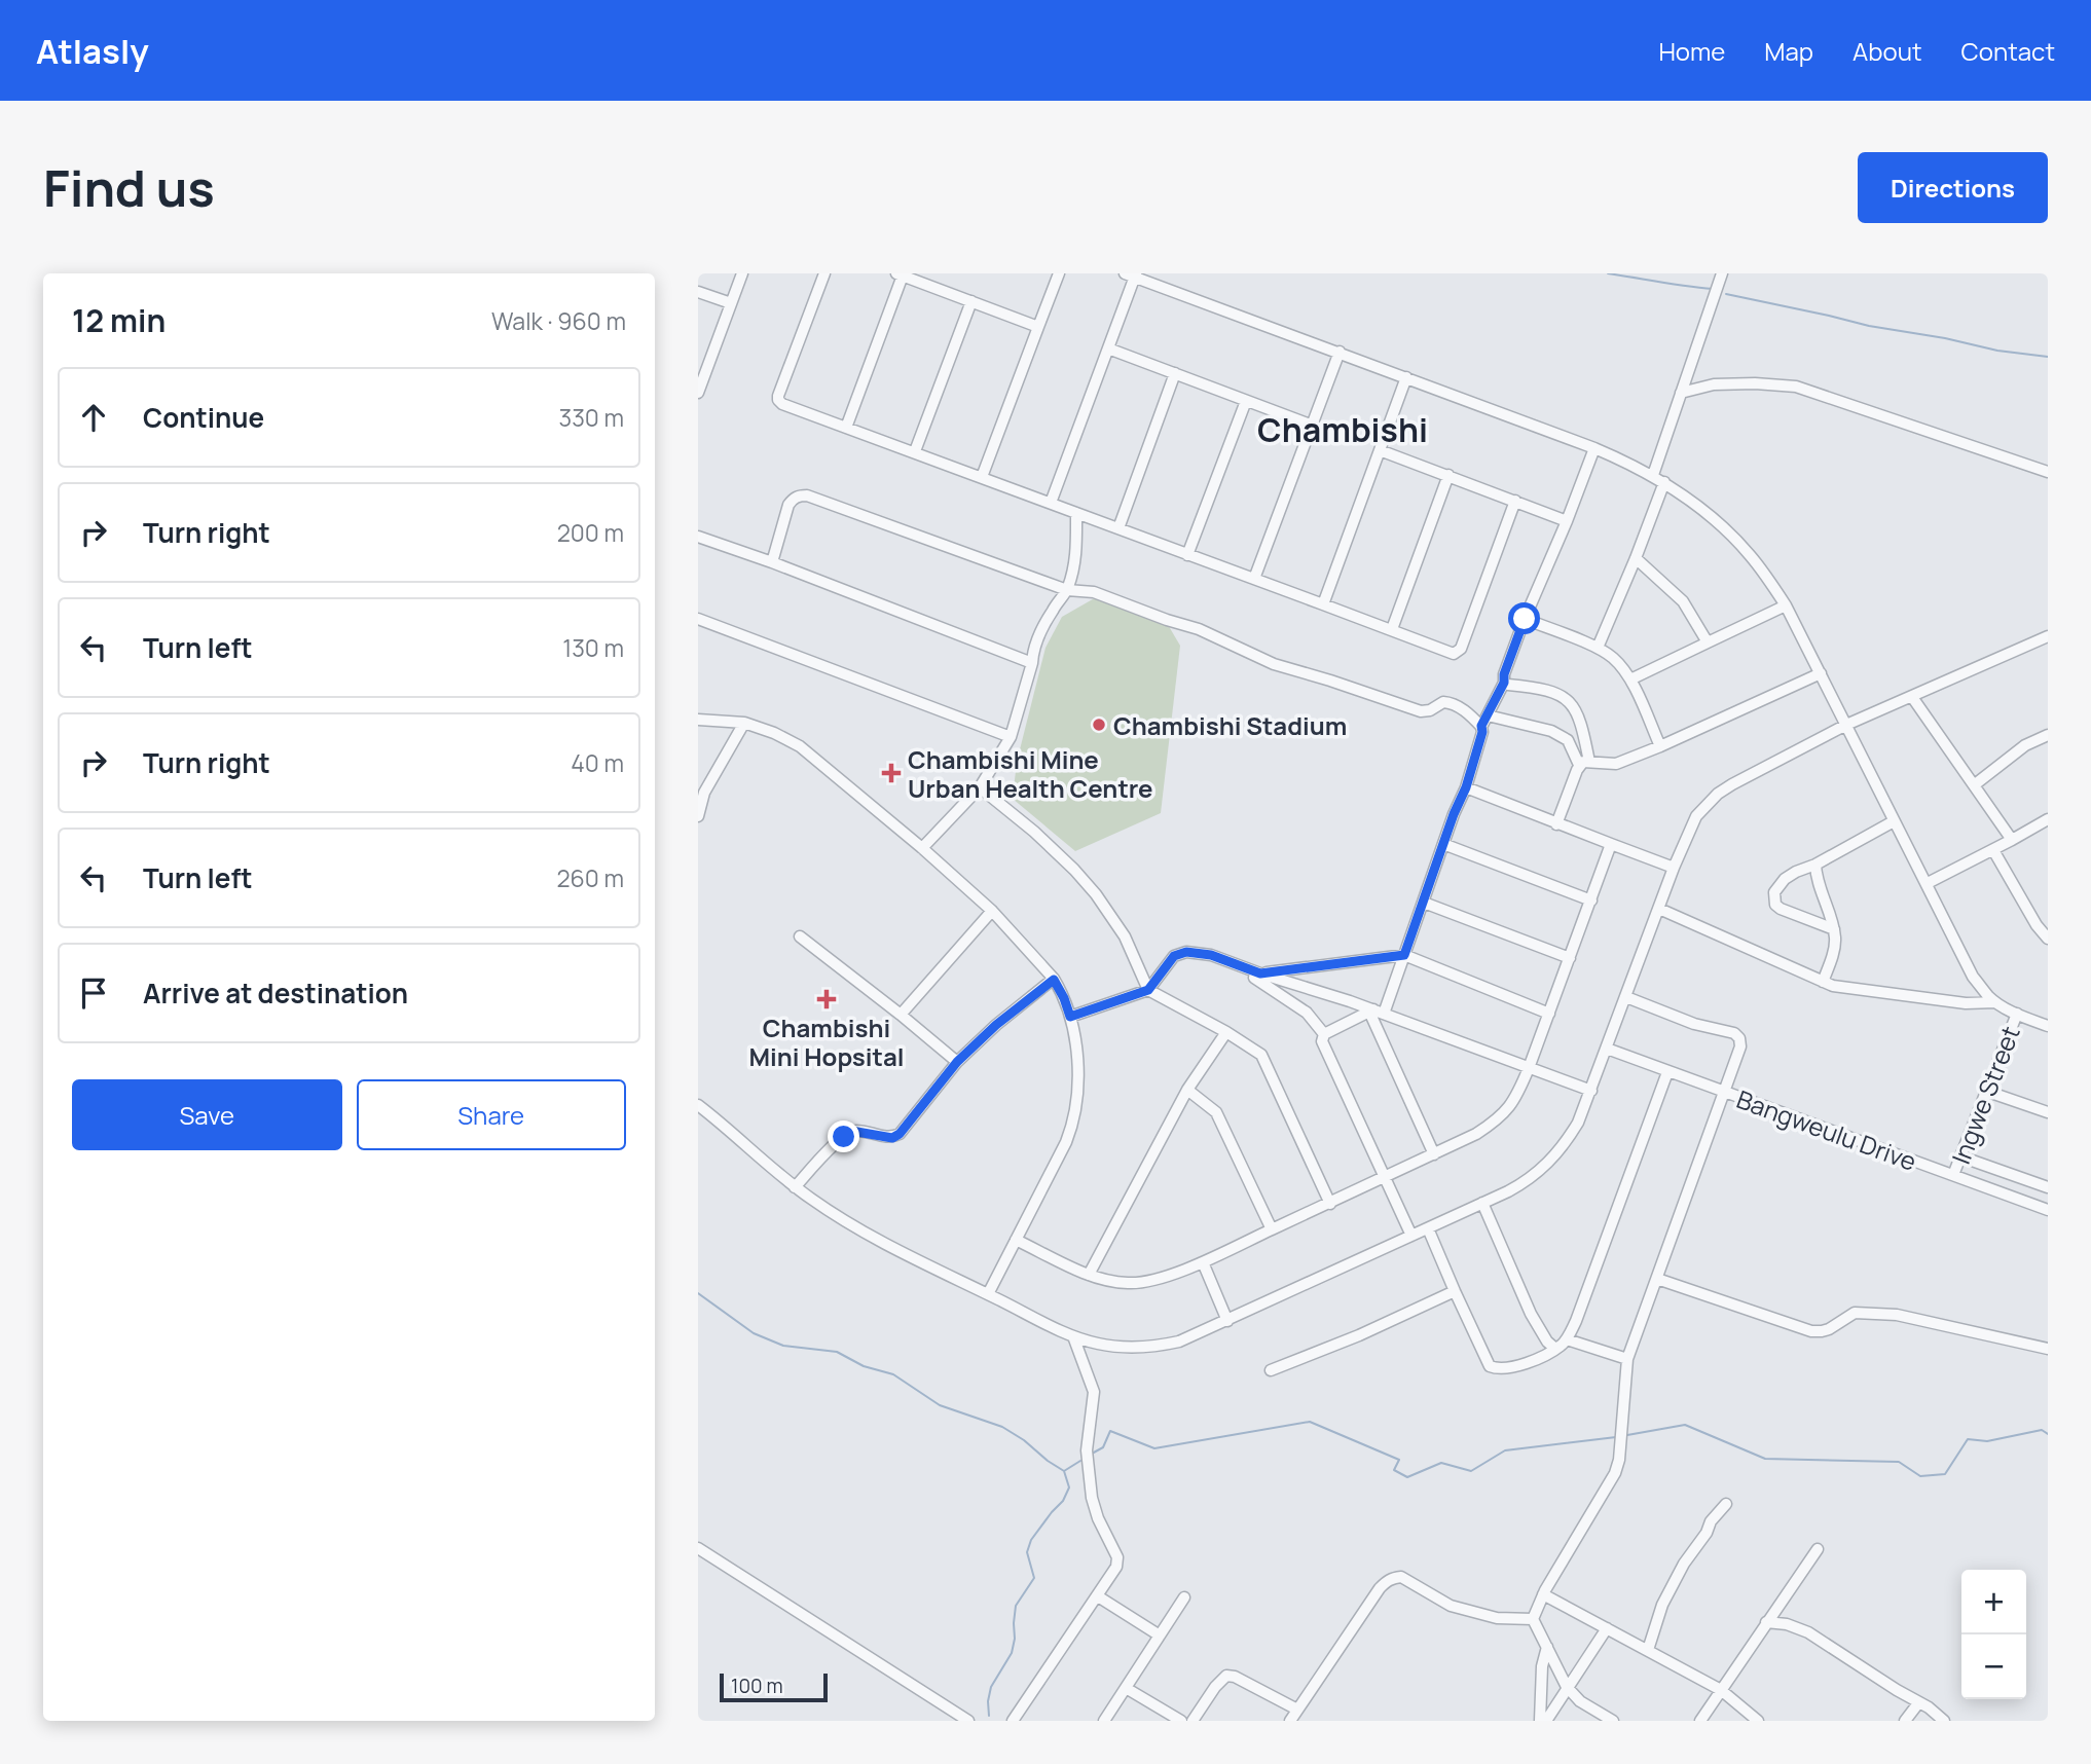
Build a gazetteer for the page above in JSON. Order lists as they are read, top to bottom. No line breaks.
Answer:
{"streets":{"street":["Ingwe Street","Bangweulu Drive"]},"crossings":[["Ingwe Street","Bangweulu Drive"]],"districts":["Chambishi"],"places":{"other":["Chambishi Stadium"],"health":["Chambishi Mine Urban Health Centre","Chambishi Mini Hopsital"]},"scale_bar":"100 m","page":{"header":"Atlasly","nav":["Home","Map","About","Contact"],"buttons":["Directions",["Save","Share"]],"title":"Find us","heading":["12 min","Walk · 960 m"],"list":[["Continue","330 m"],["Turn right","200 m"],["Turn left","130 m"],["Turn right","40 m"],["Turn left","260 m"],"Arrive at destination"],"map_buttons":["+","−"],"scale":"100 m"}}
